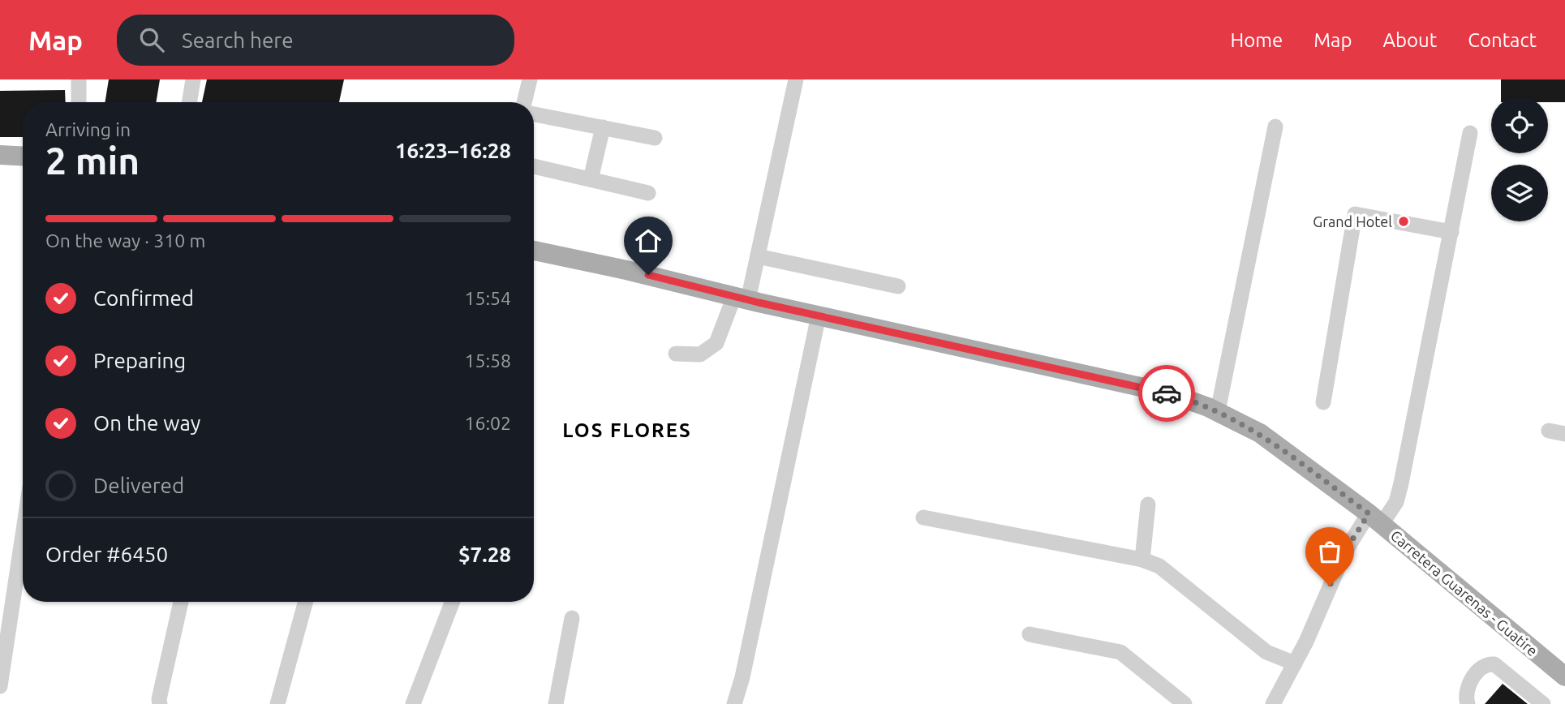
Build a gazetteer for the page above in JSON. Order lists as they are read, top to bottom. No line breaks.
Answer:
{"streets":{"main road":["Carretera Guarenas - Guatire"]},"districts":["LOS FLORES"],"places":["Grand Hotel"],"page":{"header":"Map","search":"Search here","nav":["Home","Map","About","Contact"],"heading":["2 min","Arriving in","16:23–16:28"],"panel":["Order #6450","$7.28"],"bar":"On the way · 310 m","list":[["Confirmed","15:54"],["Preparing","15:58"],["On the way","16:02"],"Delivered"]}}
